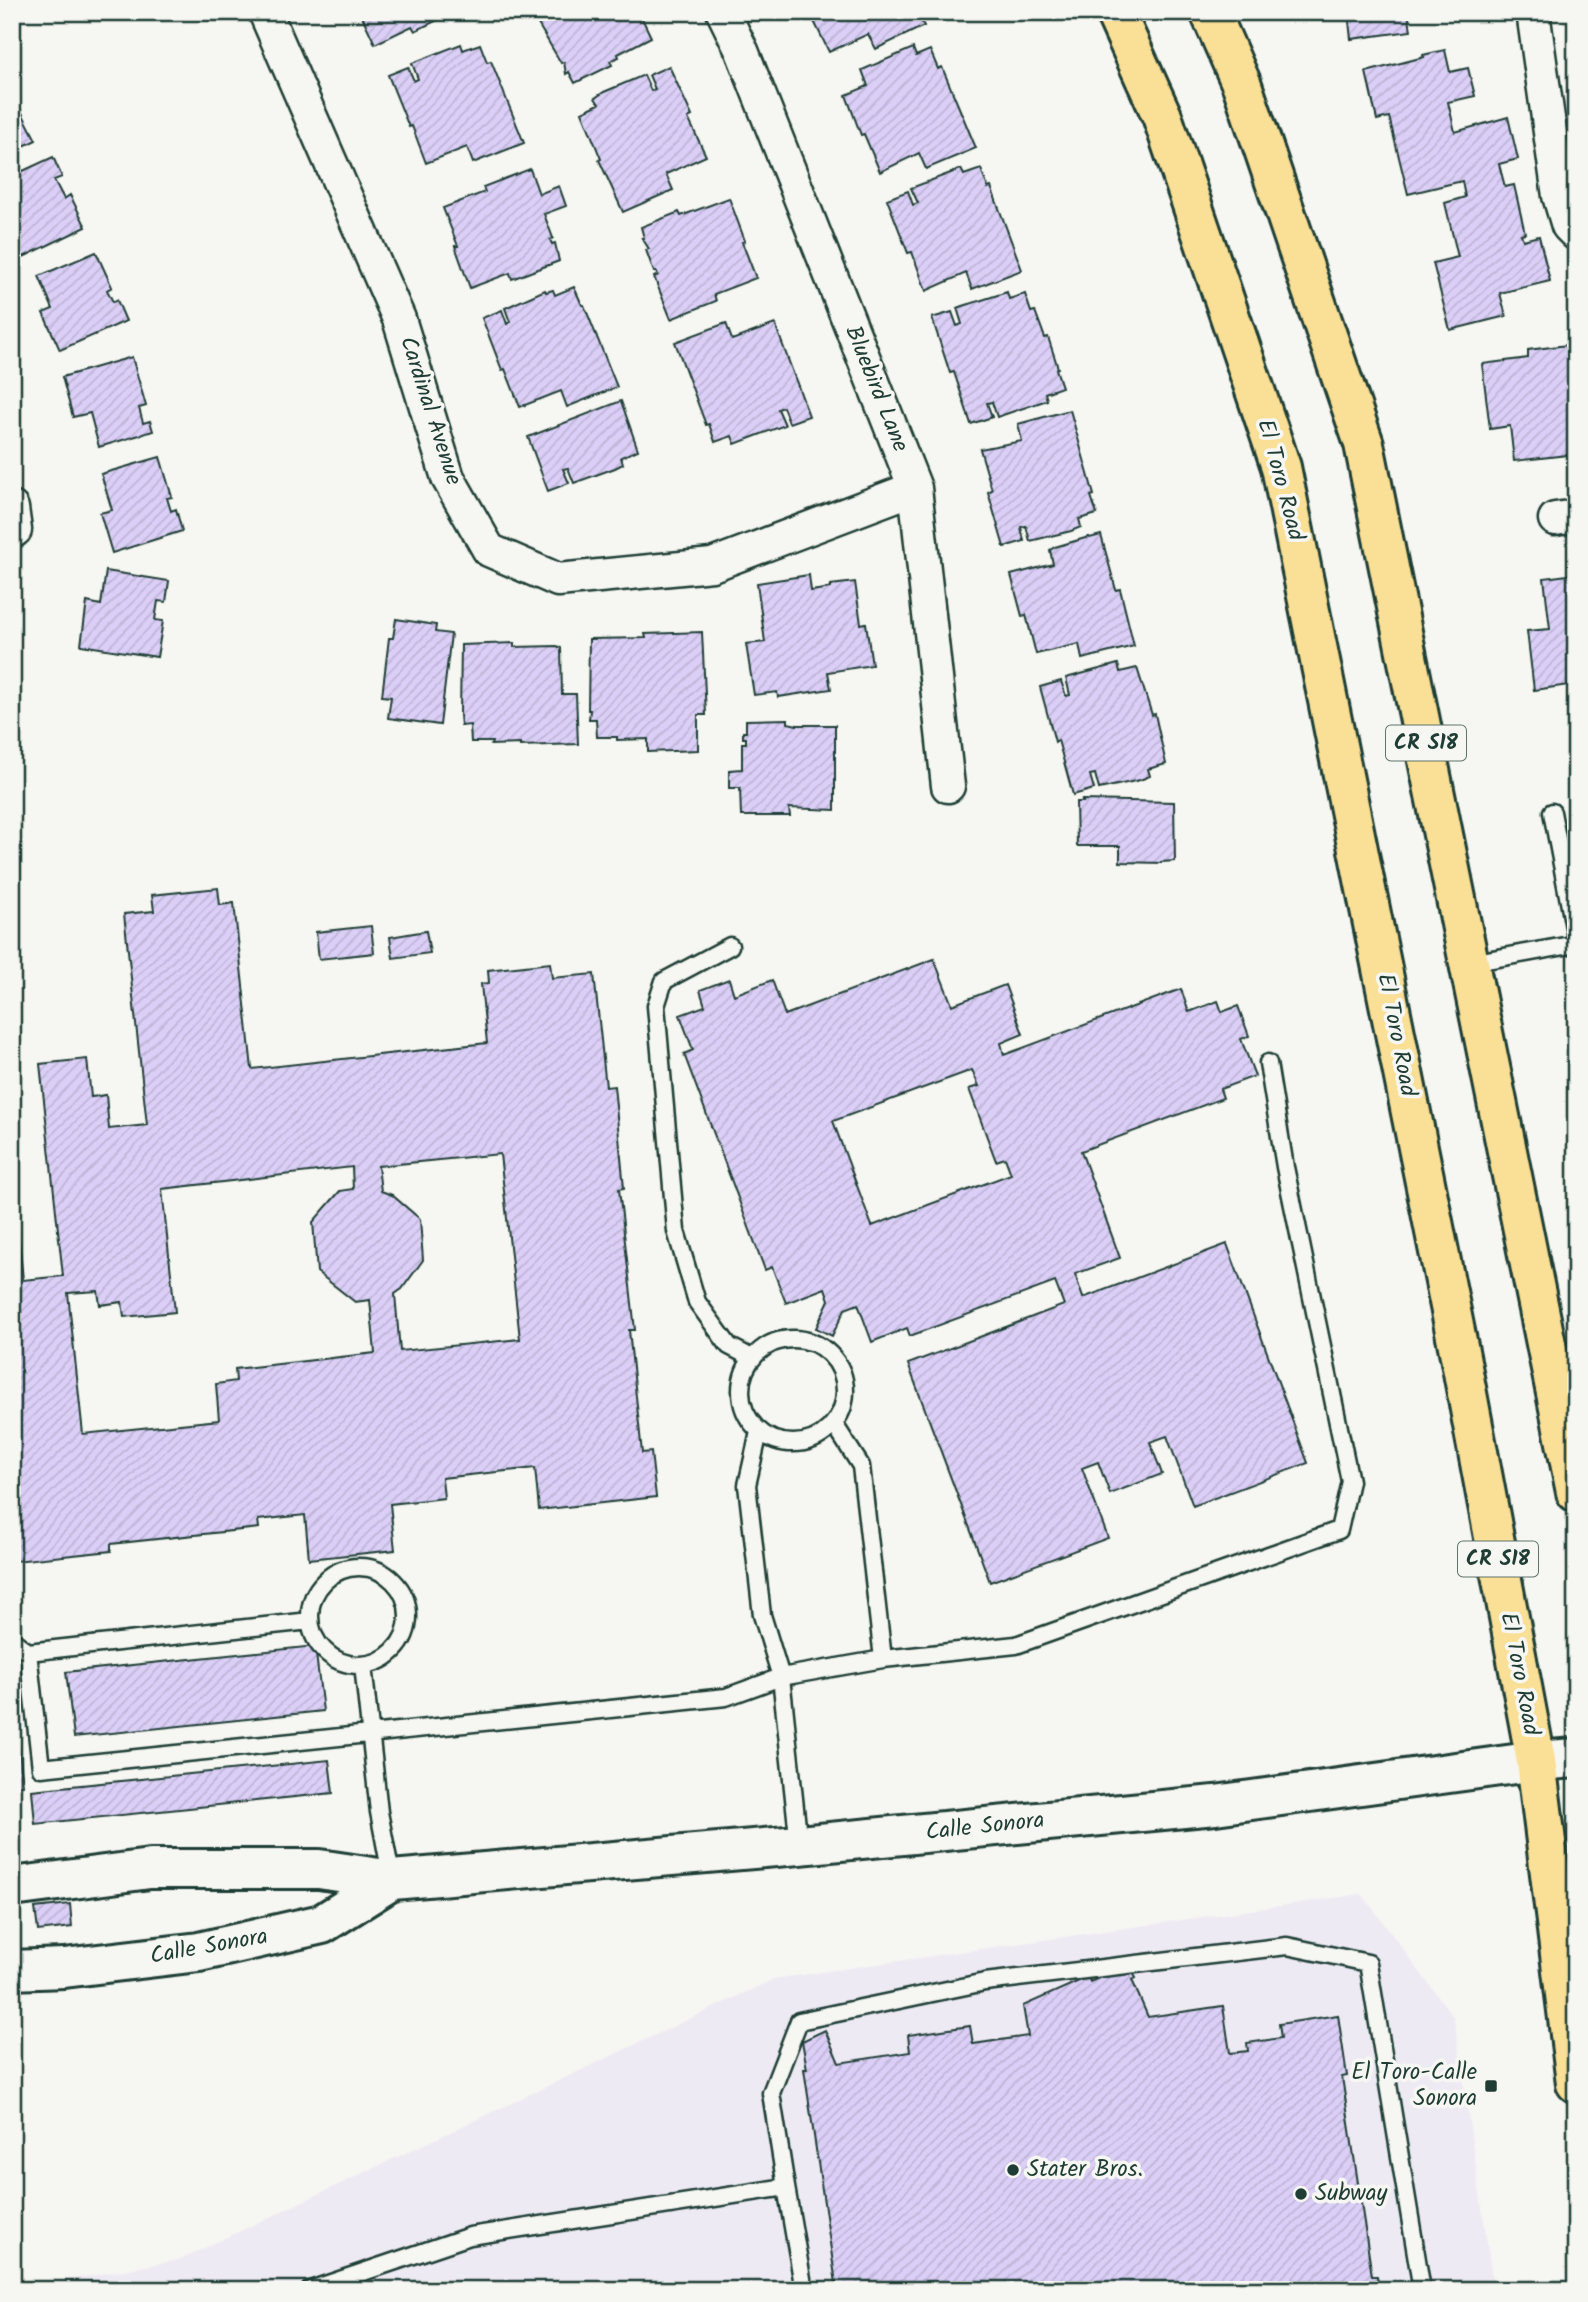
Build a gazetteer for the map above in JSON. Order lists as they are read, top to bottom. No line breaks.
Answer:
{"streets":{"main road":["El Toro Road","CR S18"],"street":["Bluebird Lane","Cardinal Avenue","Calle Sonora"]},"crossings":[["Bluebird Lane","Cardinal Avenue"],["El Toro Road","Calle Sonora"]],"places":{"transit":["El Toro-Calle Sonora"],"other":["Stater Bros.","Subway"]}}
